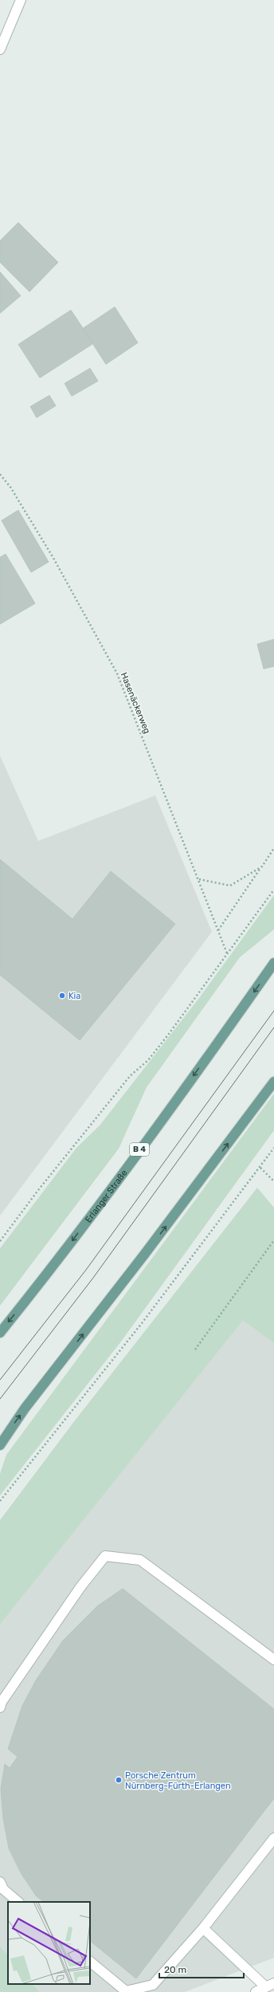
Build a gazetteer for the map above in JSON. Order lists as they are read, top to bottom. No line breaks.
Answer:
{"streets":{"main road":["B 4","Erlanger Straße"],"path":["Hasenäckerweg"]},"places":["Kia","Porsche Zentrum Nürnberg-Fürth-Erlangen"],"scale_bar":"20 m"}
